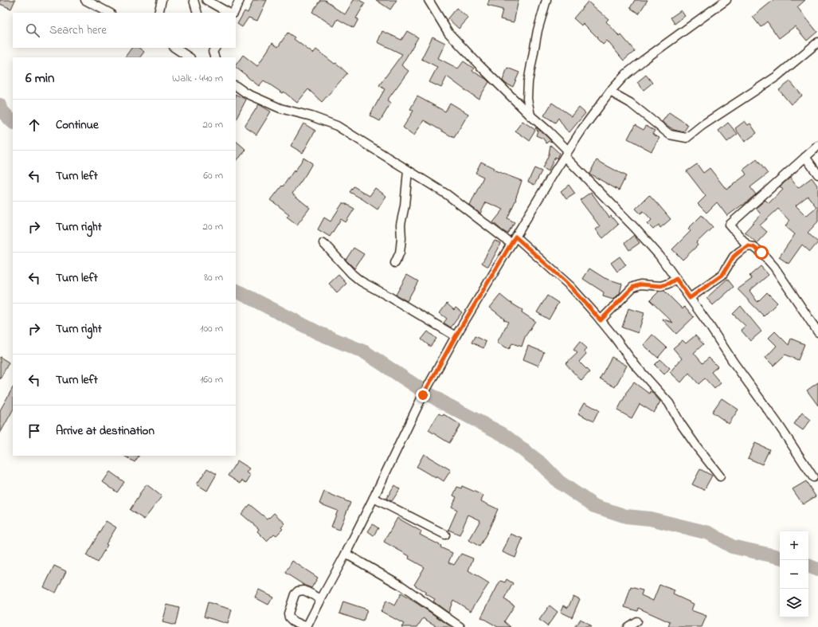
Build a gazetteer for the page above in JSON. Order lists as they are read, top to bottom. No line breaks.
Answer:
{"page":{"search":"Search here","heading":["6 min","Walk · 440 m"],"list":[["Continue","20 m"],["Turn left","60 m"],["Turn right","20 m"],["Turn left","80 m"],["Turn right","100 m"],["Turn left","160 m"],"Arrive at destination"],"map_buttons":["+","−"]}}
